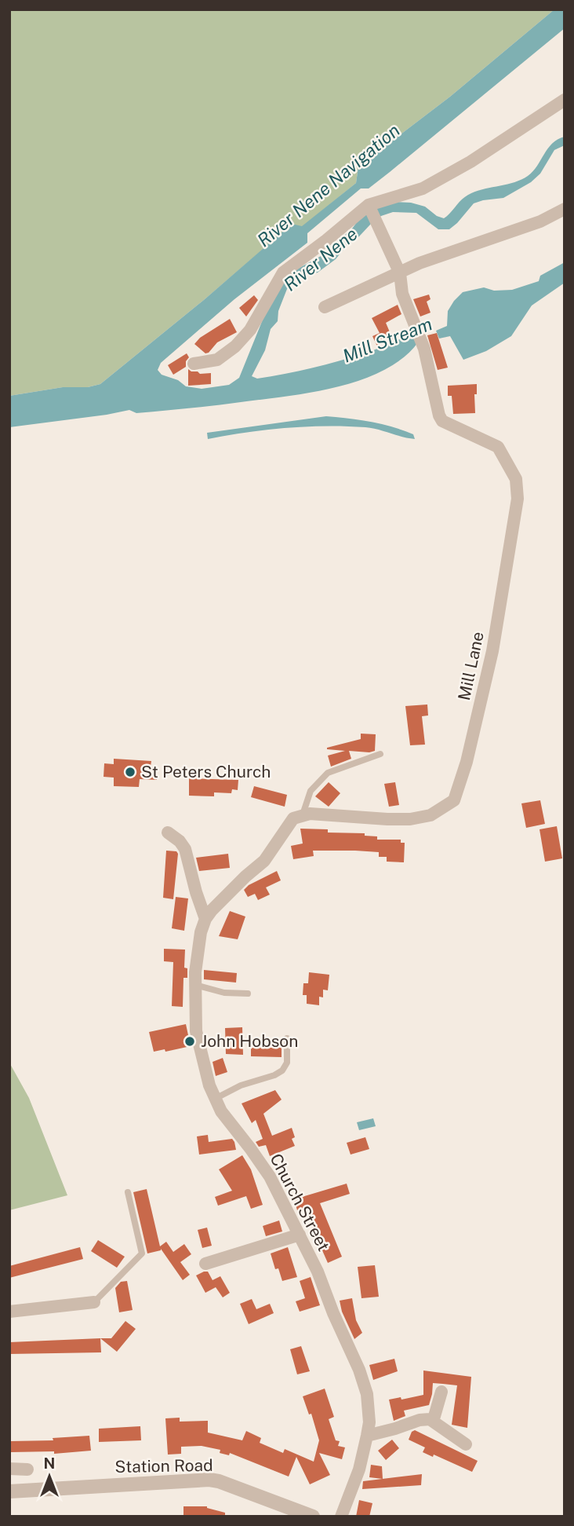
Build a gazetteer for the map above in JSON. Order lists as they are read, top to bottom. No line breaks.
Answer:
{"streets":{"street":["Mill Lane","Church Street","Station Road"]},"water":["River Nene Navigation","River Nene","Mill Stream"],"places":["St Peters Church","John Hobson"],"north":"top"}
